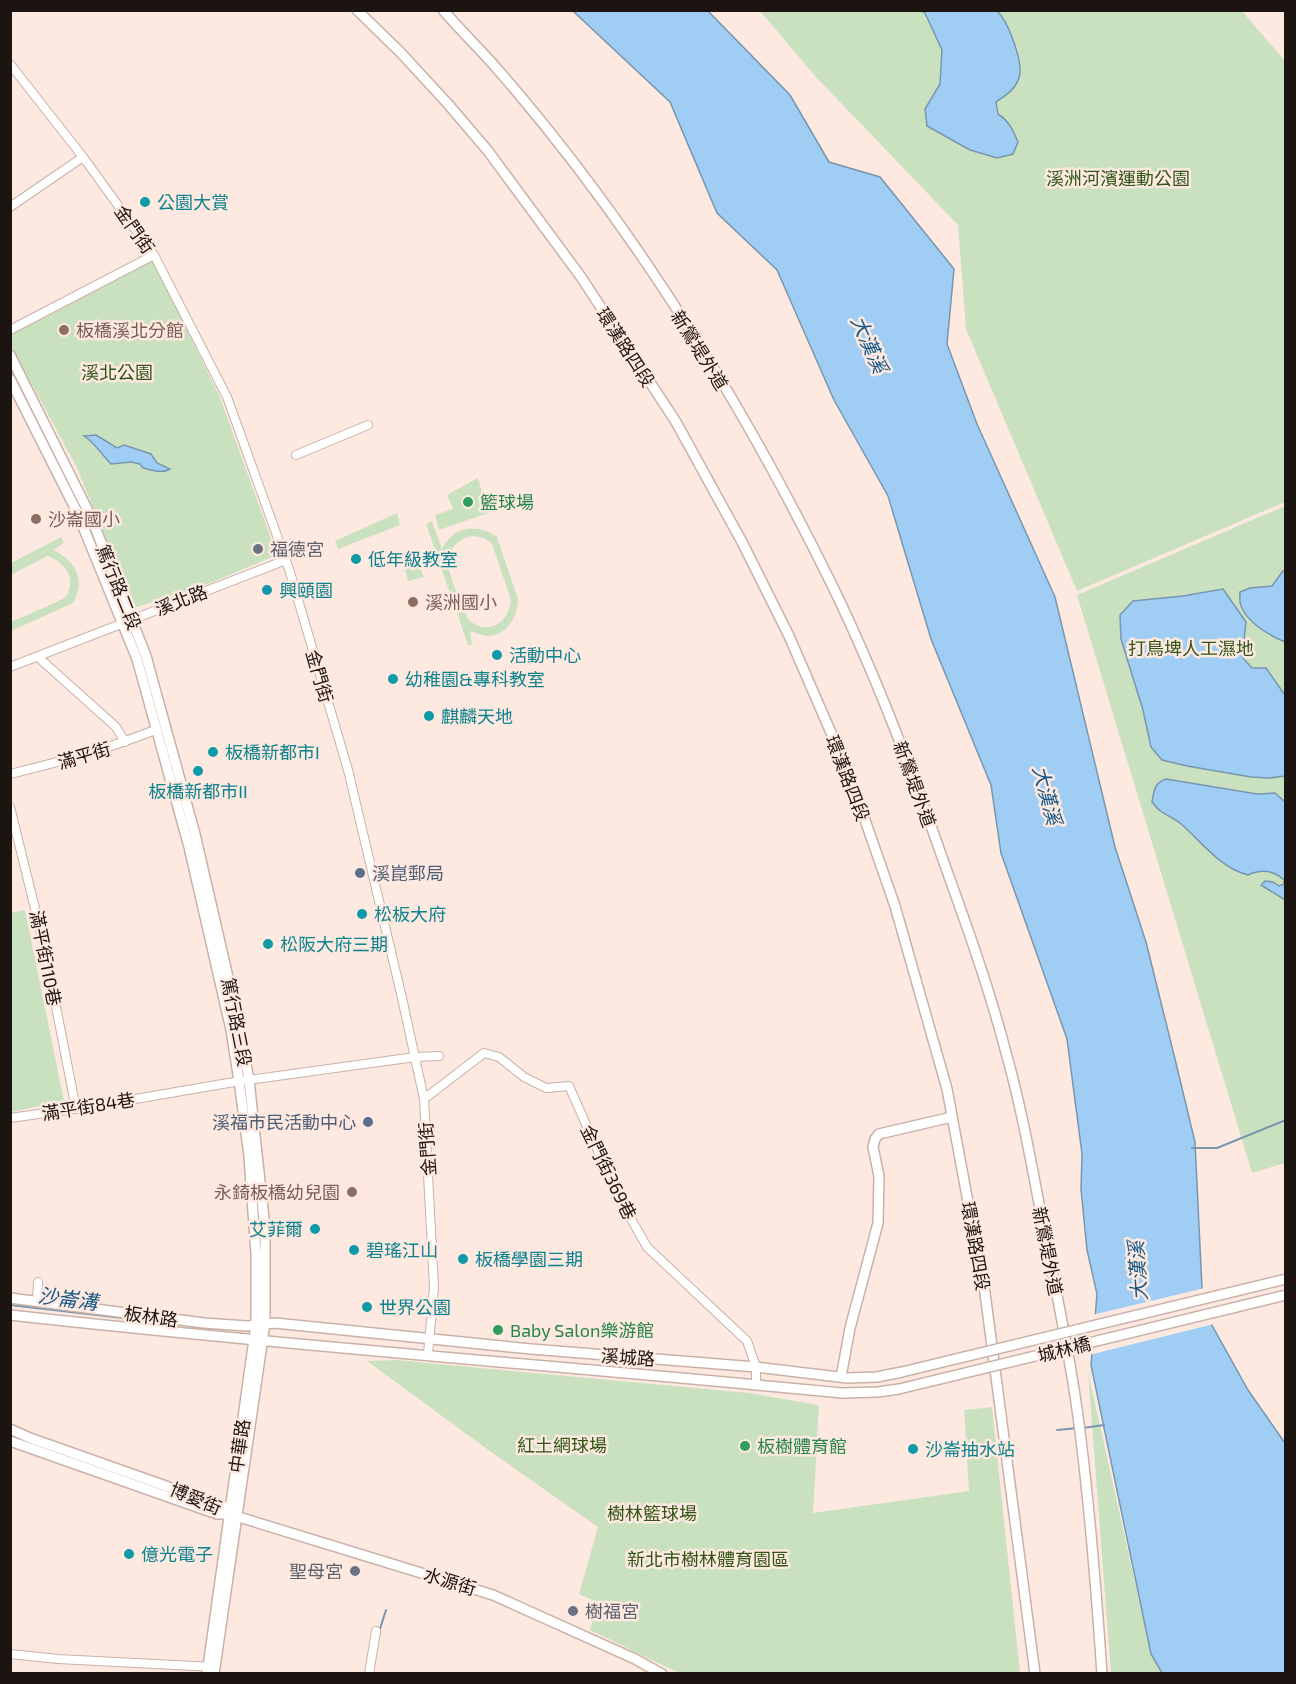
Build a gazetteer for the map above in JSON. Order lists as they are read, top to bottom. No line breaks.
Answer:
{"streets":{"street":["金門街","環漢路四段","新鶯堤外道","篤行路二段","溪北路","滿平街","滿平街110巷","篤行路三段","滿平街84巷","金門街369巷","板林路","城林橋","溪城路","中華路","博愛街","水源街"]},"crossings":[["金門街","溪北路"],["金門街","滿平街84巷"],["金門街","金門街369巷"],["金門街","溪城路"],["篤行路二段","溪北路"],["篤行路二段","滿平街"],["篤行路二段","篤行路三段"],["滿平街","篤行路三段"],["滿平街110巷","滿平街84巷"],["篤行路三段","滿平街84巷"],["篤行路三段","板林路"],["篤行路三段","溪城路"],["篤行路三段","中華路"],["金門街369巷","溪城路"],["板林路","溪城路"],["板林路","中華路"],["城林橋","溪城路"],["溪城路","中華路"],["中華路","博愛街"],["中華路","水源街"],["博愛街","水源街"]],"water":["大漢溪","沙崙溝"],"parks":["溪洲河濱運動公園","溪北公園","打鳥埤人工濕地","紅土網球場","樹林籃球場","新北市樹林體育園區"],"places":["公園大賞","板橋溪北分館","籃球場","沙崙國小","福德宮","低年級教室","興頤園","溪洲國小","活動中心","幼稚園&專科教室","麒麟天地","板橋新都市I","板橋新都市II","溪崑郵局","松板大府","松阪大府三期","溪福市民活動中心","永錡板橋幼兒園","艾菲爾","碧瑤江山","板橋學園三期","世界公園","Baby Salon樂游館","板樹體育館","沙崙抽水站","億光電子","聖母宮","樹福宮"]}
